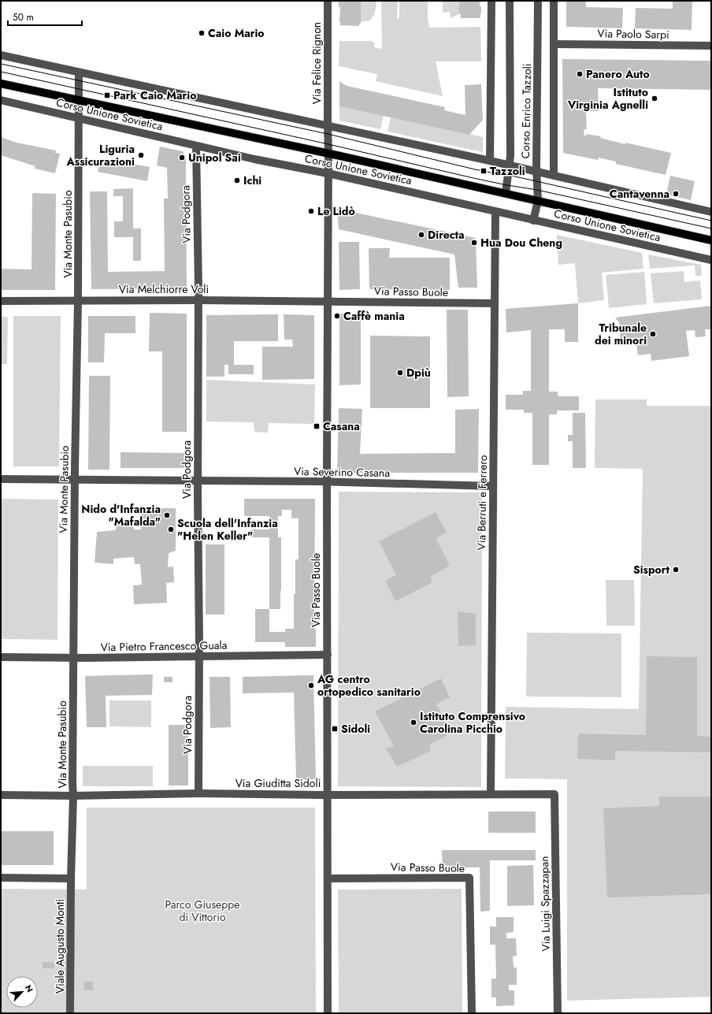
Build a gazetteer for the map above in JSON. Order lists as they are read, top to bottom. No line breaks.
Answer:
{"streets":{"main road":["Corso Unione Sovietica"],"street":["Via Paolo Sarpi","Via Felice Rignon","Corso Enrico Tazzoli","Via Podgora","Via Monte Pasubio","Via Melchiorre Voli","Via Passo Buole","Via Severino Casana","Via Berruti e Ferrero","Via Pietro Francesco Guala","Via Giuditta Sidoli","Via Luigi Spazzapan","Viale Augusto Monti"]},"crossings":[["Via Felice Rignon","Corso Unione Sovietica"],["Corso Enrico Tazzoli","Corso Unione Sovietica"],["Corso Unione Sovietica","Via Podgora"],["Corso Unione Sovietica","Via Monte Pasubio"],["Corso Unione Sovietica","Via Passo Buole"],["Corso Unione Sovietica","Via Berruti e Ferrero"],["Via Podgora","Via Melchiorre Voli"],["Via Podgora","Via Severino Casana"],["Via Podgora","Via Pietro Francesco Guala"],["Via Podgora","Via Giuditta Sidoli"],["Via Monte Pasubio","Via Melchiorre Voli"],["Via Monte Pasubio","Via Severino Casana"],["Via Monte Pasubio","Via Pietro Francesco Guala"],["Via Monte Pasubio","Via Giuditta Sidoli"],["Via Monte Pasubio","Viale Augusto Monti"],["Via Melchiorre Voli","Via Passo Buole"],["Via Passo Buole","Via Severino Casana"],["Via Passo Buole","Via Berruti e Ferrero"],["Via Passo Buole","Via Pietro Francesco Guala"],["Via Passo Buole","Via Giuditta Sidoli"],["Via Severino Casana","Via Berruti e Ferrero"],["Via Berruti e Ferrero","Via Giuditta Sidoli"],["Via Giuditta Sidoli","Via Luigi Spazzapan"]],"parks":["Parco Giuseppe di Vittorio"],"places":{"other":["Caio Mario","Panero Auto","Istituto Virginia Agnelli","Liguria Assicurazioni","Unipol Sai","Ichi","Cantavenna","Le Lidò","Directa","Hua Dou Cheng","Caffè mania","Tribunale dei minori","Dpiù","Nido d'Infanzia \"Mafalda\"","Scuola dell'Infanzia \"Helen Keller\"","Sisport","AG centro ortopedico sanitario","Istituto Comprensivo Carolina Picchio"],"transit":["Park Caio Mario","Tazzoli","Casana","Sidoli"]},"scale_bar":"50 m","north":"top right"}
